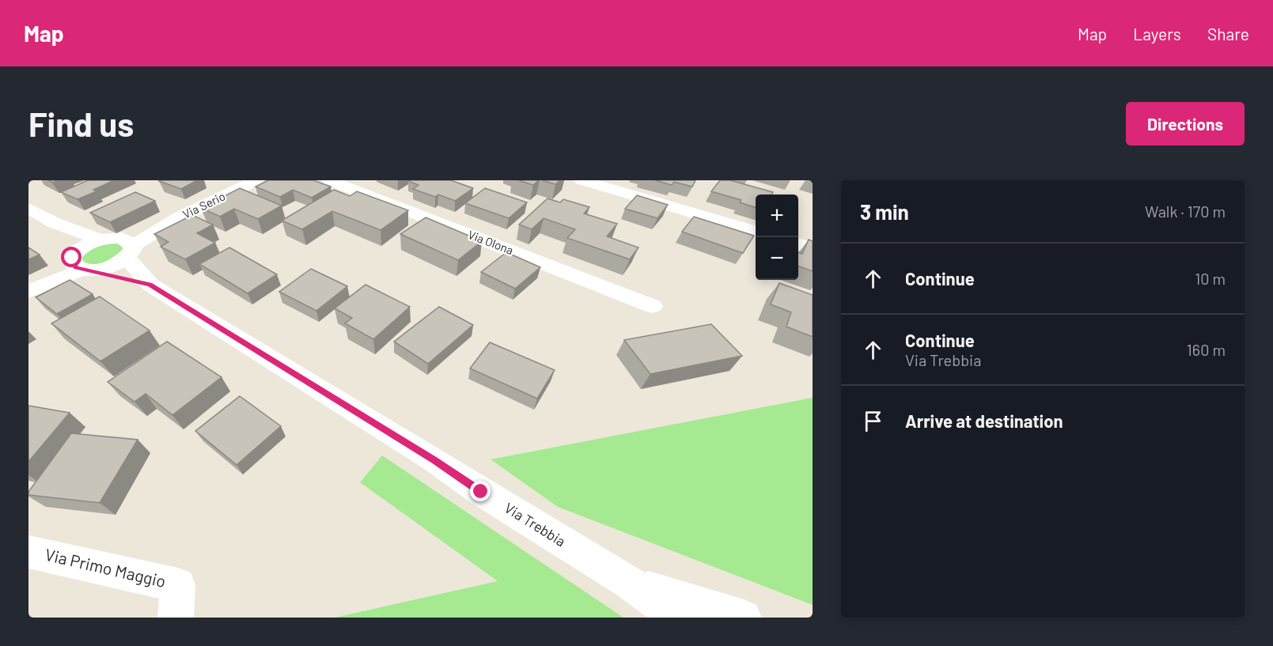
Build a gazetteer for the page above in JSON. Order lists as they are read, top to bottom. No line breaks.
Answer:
{"streets":{"street":["Via Serio","Via Olona","Via Trebbia","Via Primo Maggio"]},"crossings":[["Via Serio","Via Trebbia"]],"page":{"header":"Map","nav":["Map","Layers","Share"],"buttons":"Directions","title":"Find us","heading":["3 min","Walk · 170 m"],"map_buttons":["+","−"],"list":[["Continue","10 m"],["Continue","Via Trebbia","160 m"],"Arrive at destination"]}}
